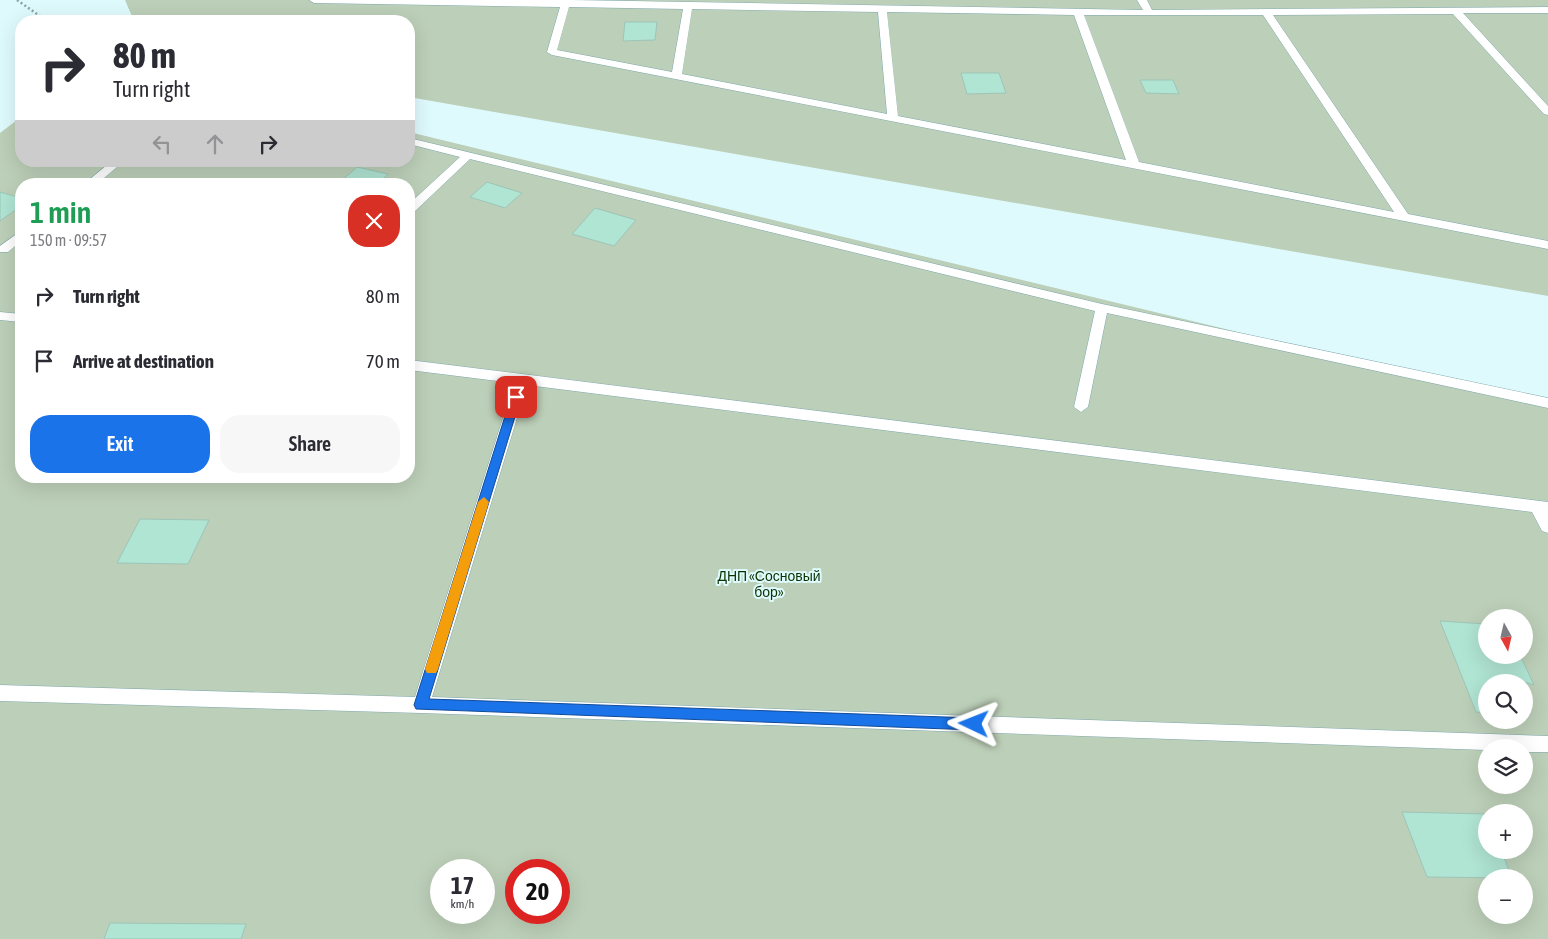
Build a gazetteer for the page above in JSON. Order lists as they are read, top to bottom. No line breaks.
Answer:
{"parks":["ДНП «Сосновый бор»"],"north":"bottom","page":{"turn":["80 m","Turn right"],"heading":["1 min","150 m · 09:57"],"list":[{"name":"Turn right","value":"80 m"},{"name":"Arrive at destination","value":"70 m"}],"buttons":["Exit","Share"],"map_buttons":["+","−"],"speed":"17 km/h","limit":"20"}}
